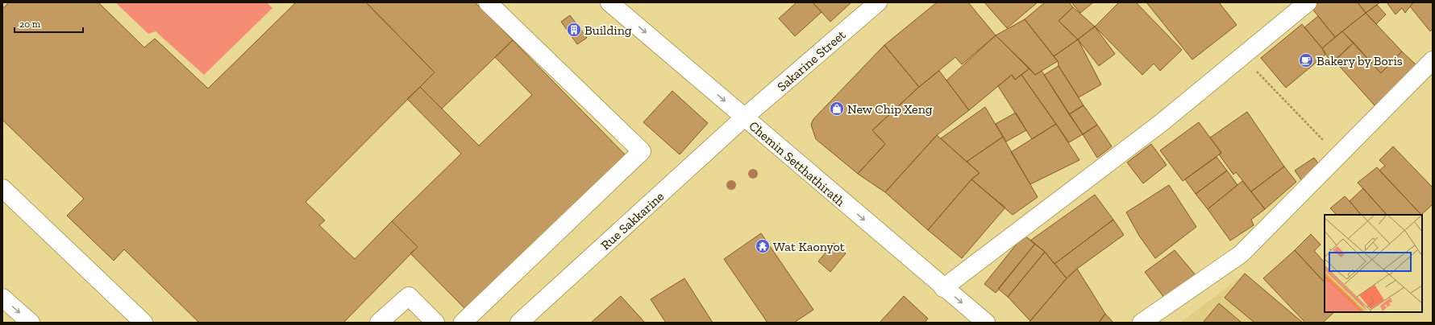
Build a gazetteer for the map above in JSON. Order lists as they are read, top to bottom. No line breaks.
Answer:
{"streets":{"street":["Sakarine Street","Chemin Setthathirath","Rue Sakkarine"]},"crossings":[["Sakarine Street","Chemin Setthathirath"],["Sakarine Street","Rue Sakkarine"],["Chemin Setthathirath","Rue Sakkarine"]],"one_way":["Chemin Setthathirath"],"places":{"building":["Building"],"cafe":["Bakery by Boris"],"shop":["New Chip Xeng"],"temple":["Wat Kaonyot"]},"scale_bar":"20 m"}
